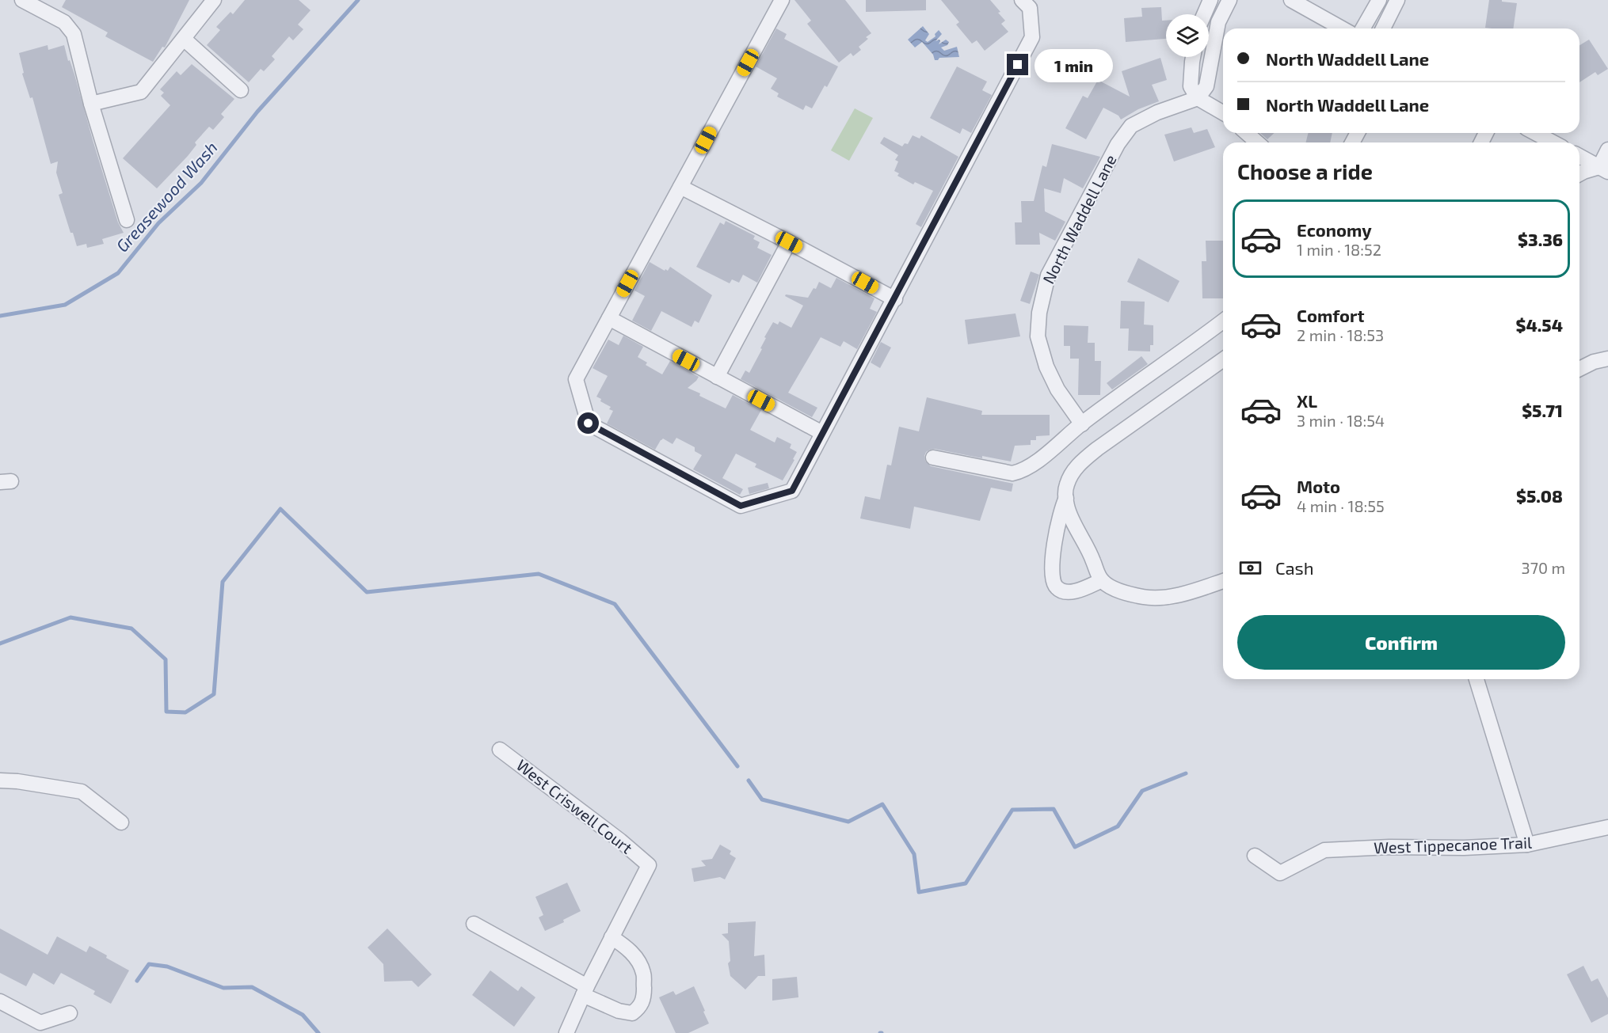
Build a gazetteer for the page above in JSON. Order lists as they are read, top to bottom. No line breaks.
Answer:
{"streets":{"street":["North Waddell Lane","West Criswell Court","West Tippecanoe Trail"]},"water":["Greasewood Wash"],"page":{"banner":["North Waddell Lane","North Waddell Lane"],"bubble":"1 min","heading":"Choose a ride","list":[{"name":"Economy","note":"1 min · 18:52","value":"$3.36"},{"name":"Comfort","note":"2 min · 18:53","value":"$4.54"},{"name":"XL","note":"3 min · 18:54","value":"$5.71"},{"name":"Moto","note":"4 min · 18:55","value":"$5.08"}],"pay":["Cash","370 m"],"buttons":"Confirm"}}
